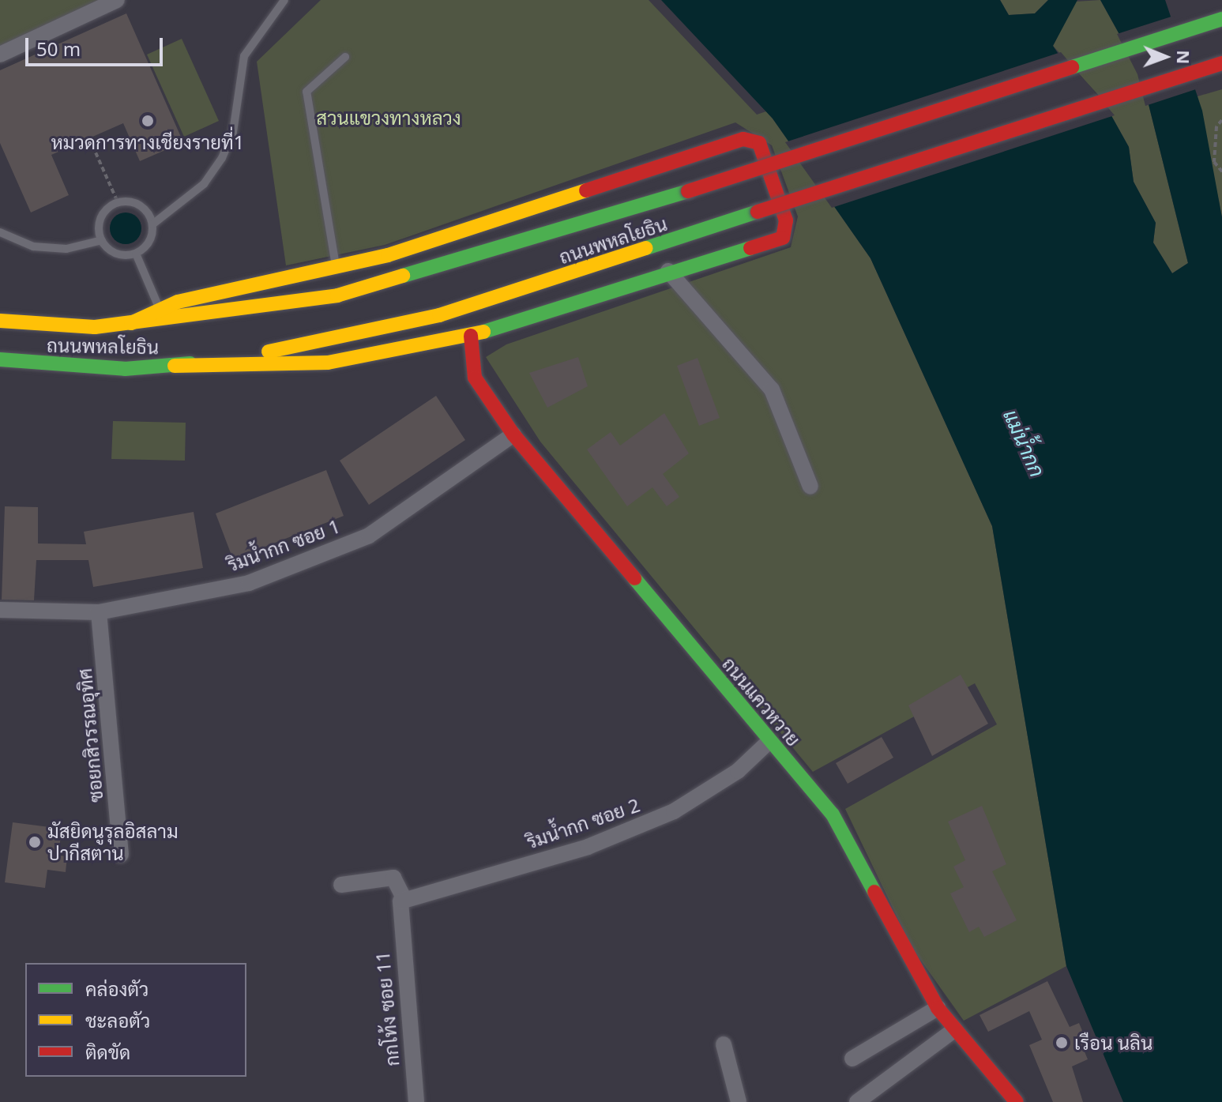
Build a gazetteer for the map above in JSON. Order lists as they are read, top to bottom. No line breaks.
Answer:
{"streets":{"main road":["ถนนพหลโยธิน","ถนนแควหวาย"],"street":["ริมน้ำกก ซอย 1","ซอยกสิวรรณอุทิศ","ริมน้ำกก ซอย 2","กกโท้ง ซอย 11"]},"crossings":[["ริมน้ำกก ซอย 1","ถนนแควหวาย"],["ริมน้ำกก ซอย 1","ซอยกสิวรรณอุทิศ"],["ถนนแควหวาย","ริมน้ำกก ซอย 2"],["ริมน้ำกก ซอย 2","กกโท้ง ซอย 11"]],"water":["แม่น้ำกก"],"parks":["สวนแขวงทางหลวง"],"places":["หมวดการทางเชียงรายที่1","มัสยิดนูรุลอิสลาม ปากีสตาน","เรือน นลิน"],"legend":["คล่องตัว","ชะลอตัว","ติดขัด"],"scale_bar":"50 m","north":"right"}
